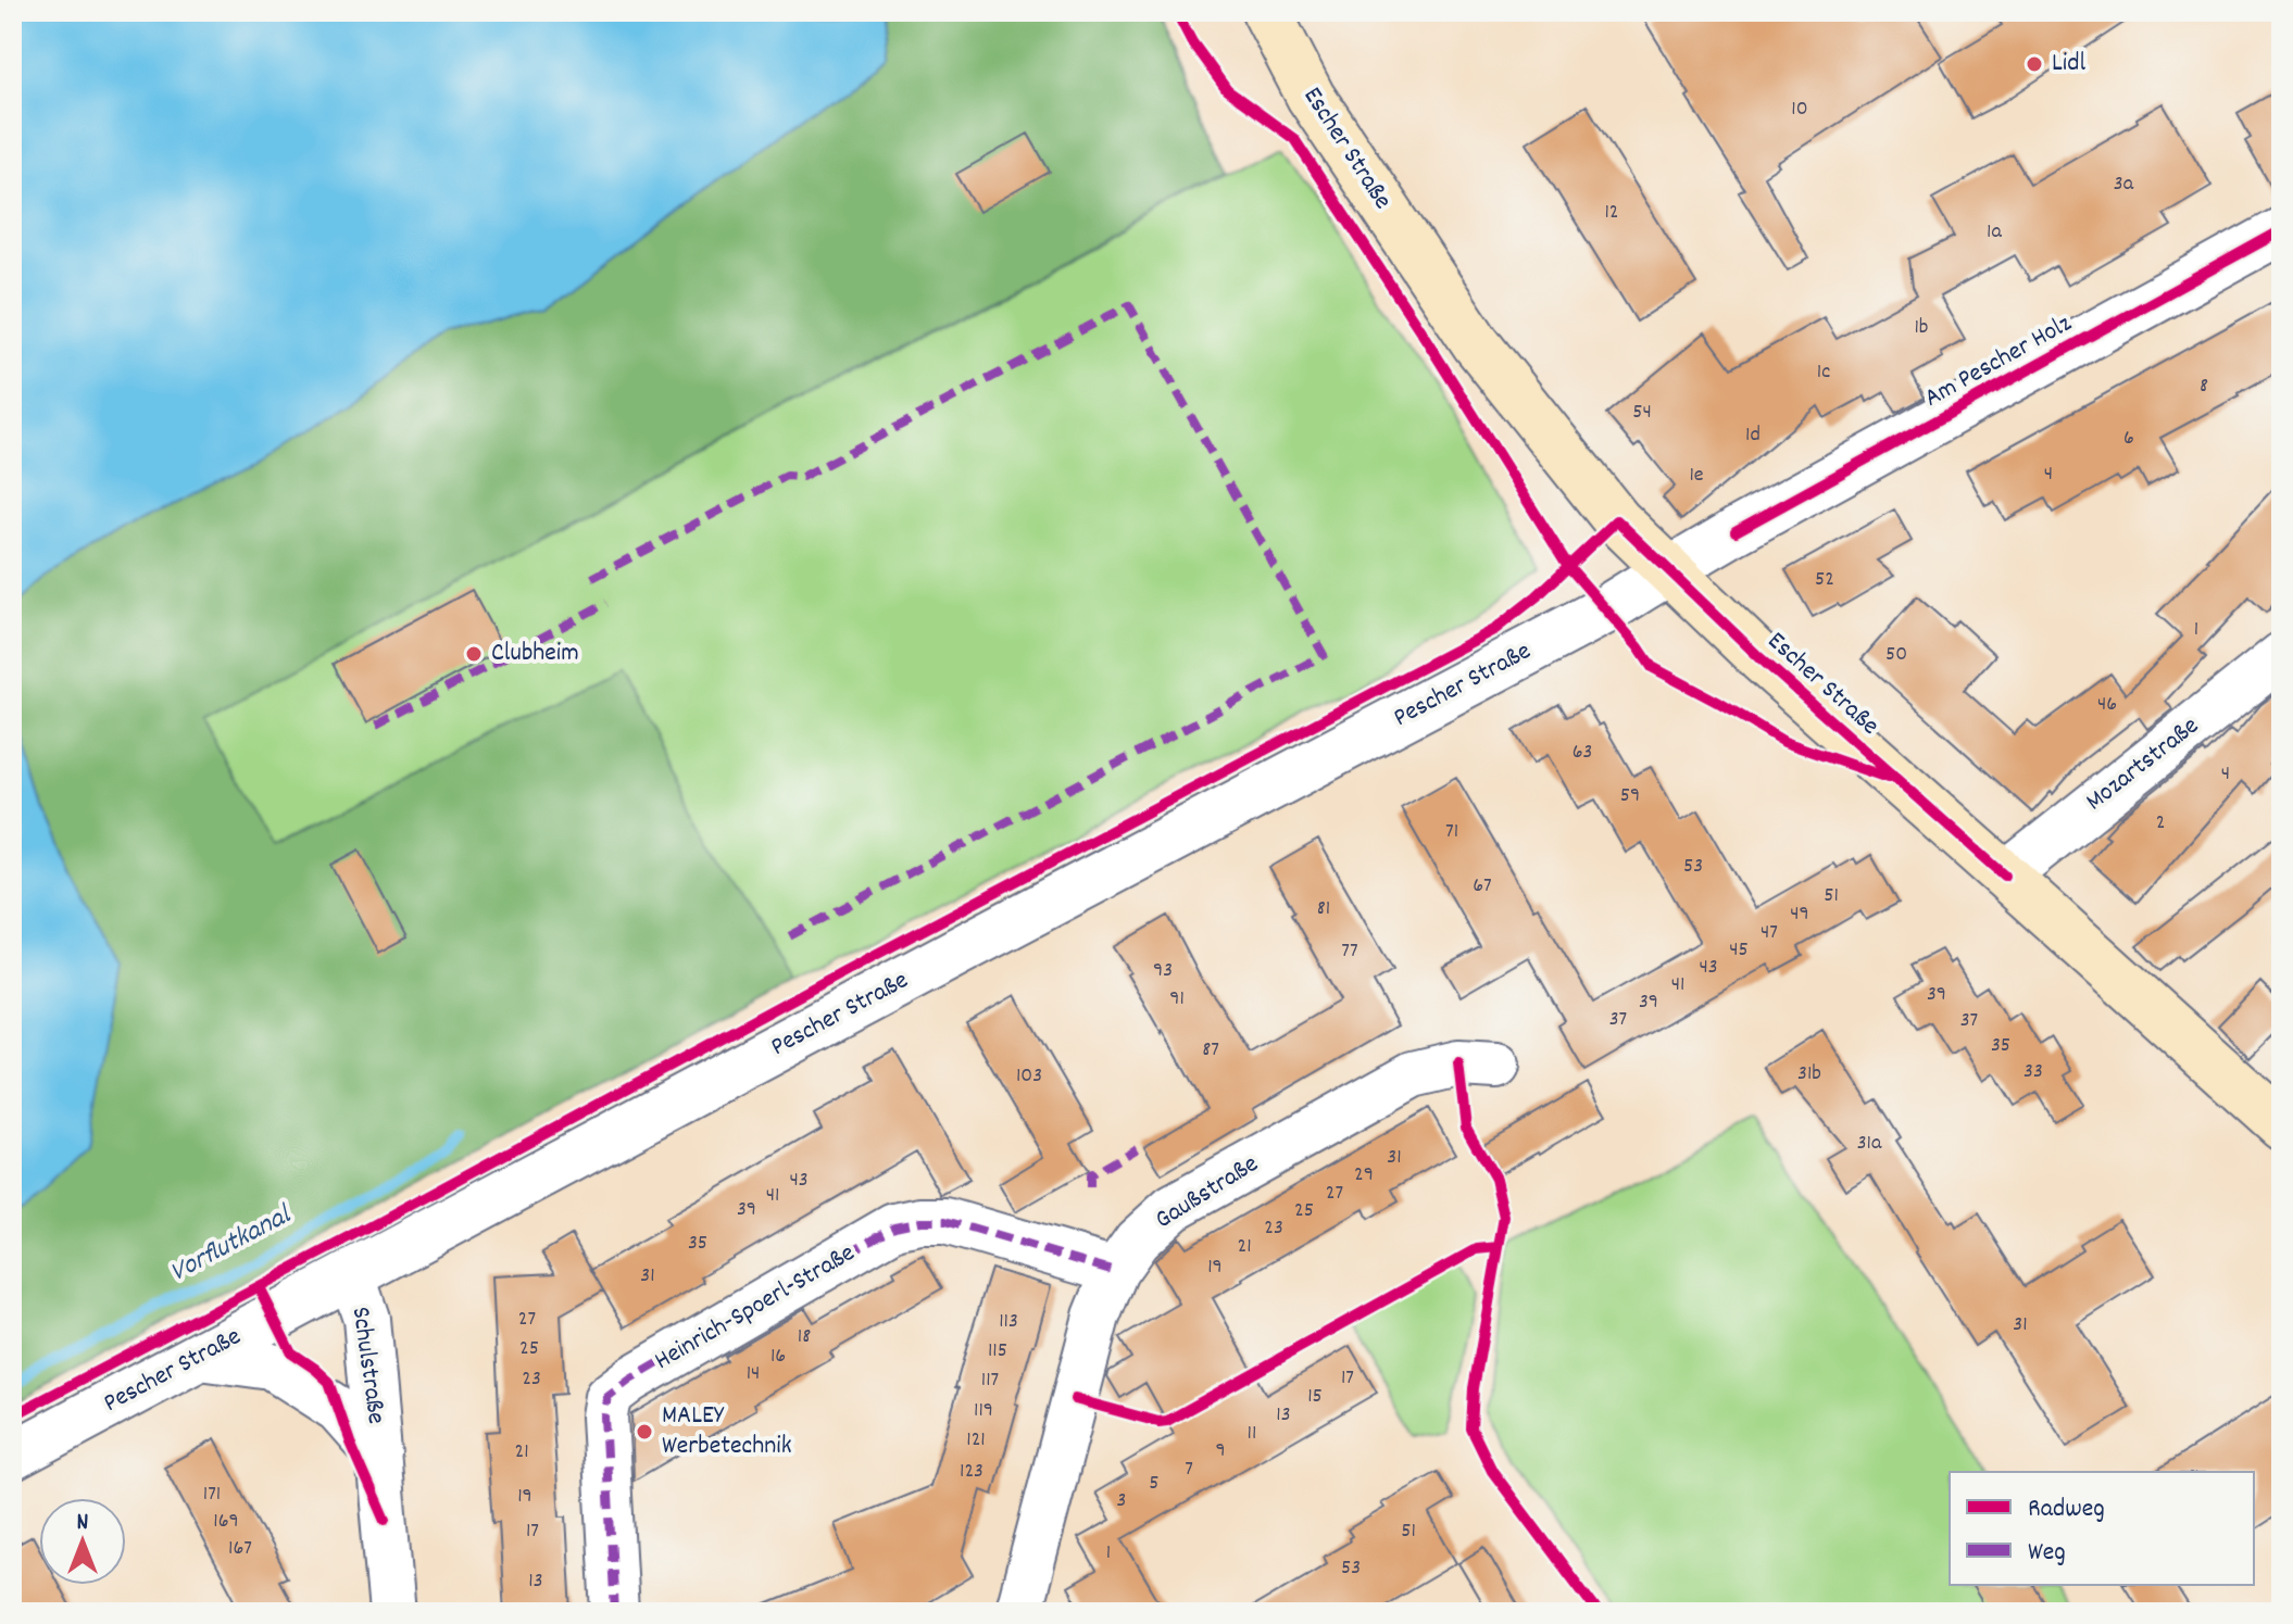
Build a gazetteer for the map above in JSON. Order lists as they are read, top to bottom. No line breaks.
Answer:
{"streets":{"main road":["Escher Straße"],"street":["Am Pescher Holz","Pescher Straße","Mozartstraße","Gaußstraße","Heinrich-Spoerl-Straße","Schulstraße"]},"crossings":[["Escher Straße","Am Pescher Holz"],["Escher Straße","Pescher Straße"],["Escher Straße","Mozartstraße"],["Am Pescher Holz","Pescher Straße"],["Pescher Straße","Schulstraße"],["Gaußstraße","Heinrich-Spoerl-Straße"]],"water":["Vorflutkanal"],"places":["Lidl","Clubheim","MALEY Werbetechnik"],"house_numbers":["10","3a","12","1a","1b","1c","8","54","1d","6","4","1e","52","1","50","46","63","4","59","2","71","53","67","51","81","49","47","45","77","43","93","41","39","91","39","37","37","35","87","33","31b","103","31a","31","29","43","27","41","39","25","23","35","21","19","31","27","113","31","18","25","115","16","14","17","23","117","15","119","13","11","121","9","21","7","123","5","171","19","3","169","17","51","167","1","53","13"],"legend":["Radweg","Weg"],"north":"top"}
